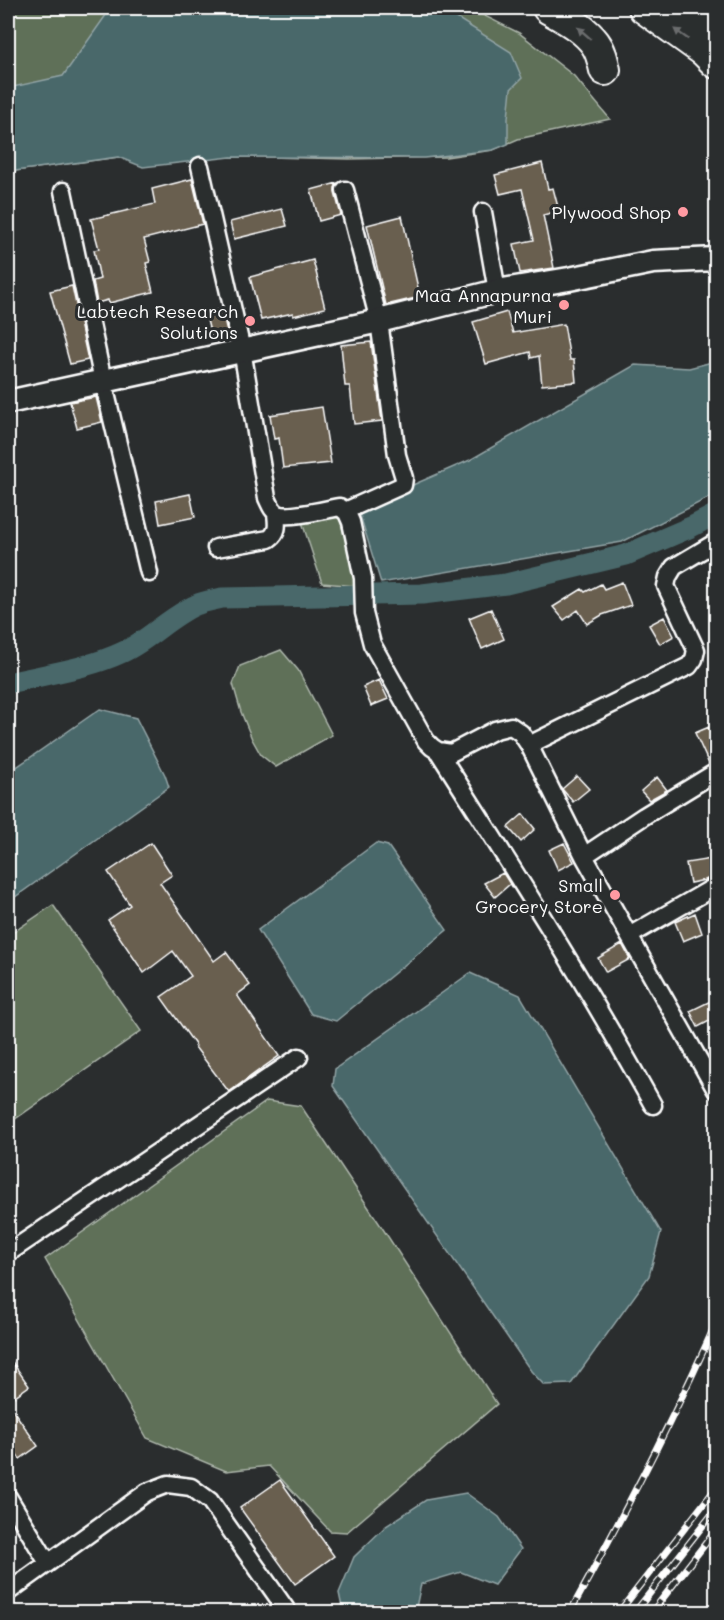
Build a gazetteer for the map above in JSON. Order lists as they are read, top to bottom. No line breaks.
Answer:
{"places":["Plywood Shop","Maa Annapurna Muri","Labtech Research Solutions","Small Grocery Store"]}
